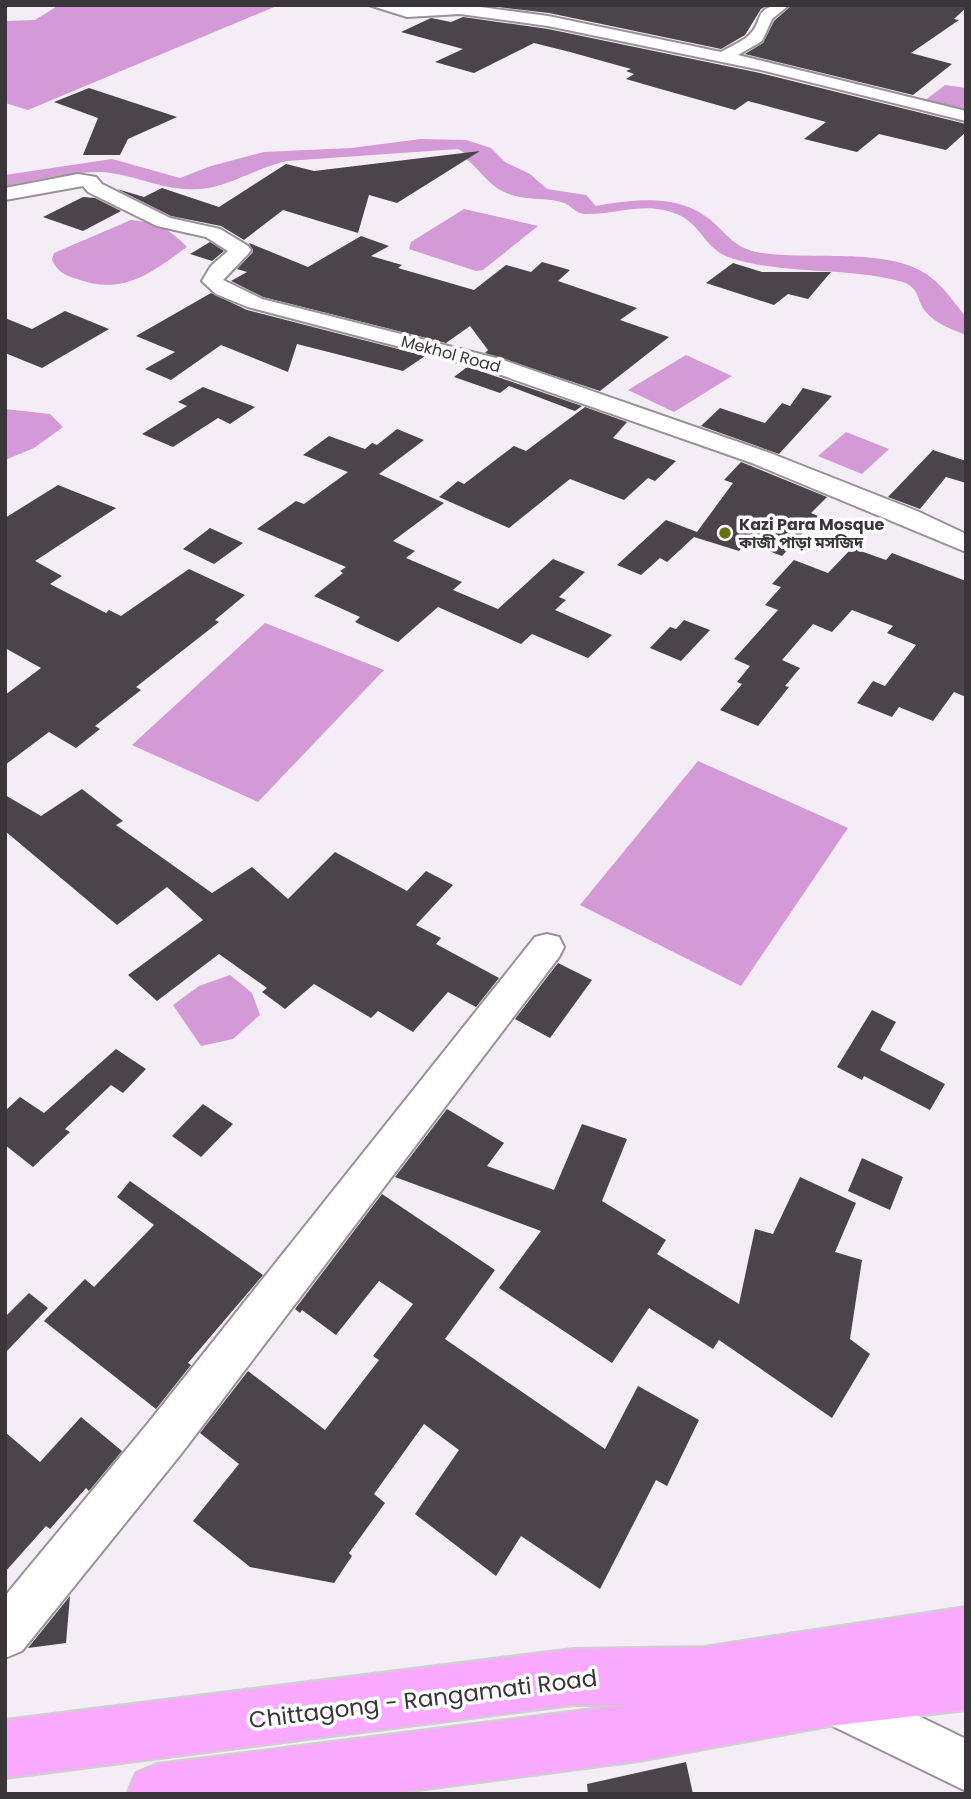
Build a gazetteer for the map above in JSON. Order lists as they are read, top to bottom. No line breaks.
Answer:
{"streets":{"highway":["Chittagong - Rangamati Road"],"street":["Mekhol Road"]},"places":["Kazi Para Mosque কাজী পাড়া মসজিদ"]}
